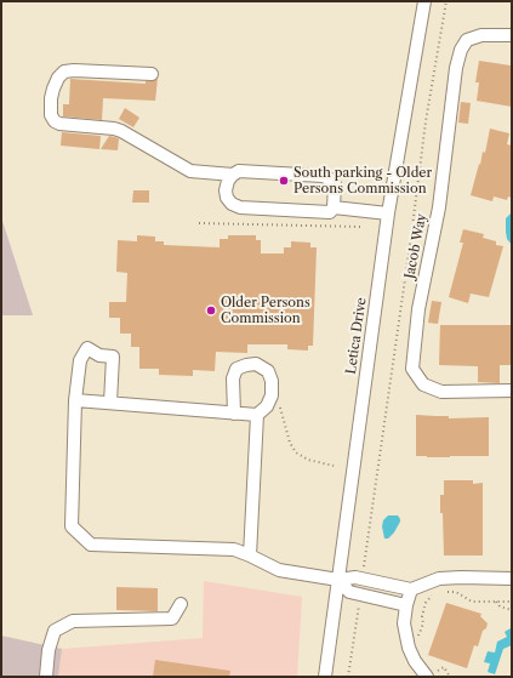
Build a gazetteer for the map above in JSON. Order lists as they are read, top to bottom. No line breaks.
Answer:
{"streets":{"street":["Jacob Way","Letica Drive"]},"places":["South parking - Older Persons Commission","Older Persons Commission"]}
